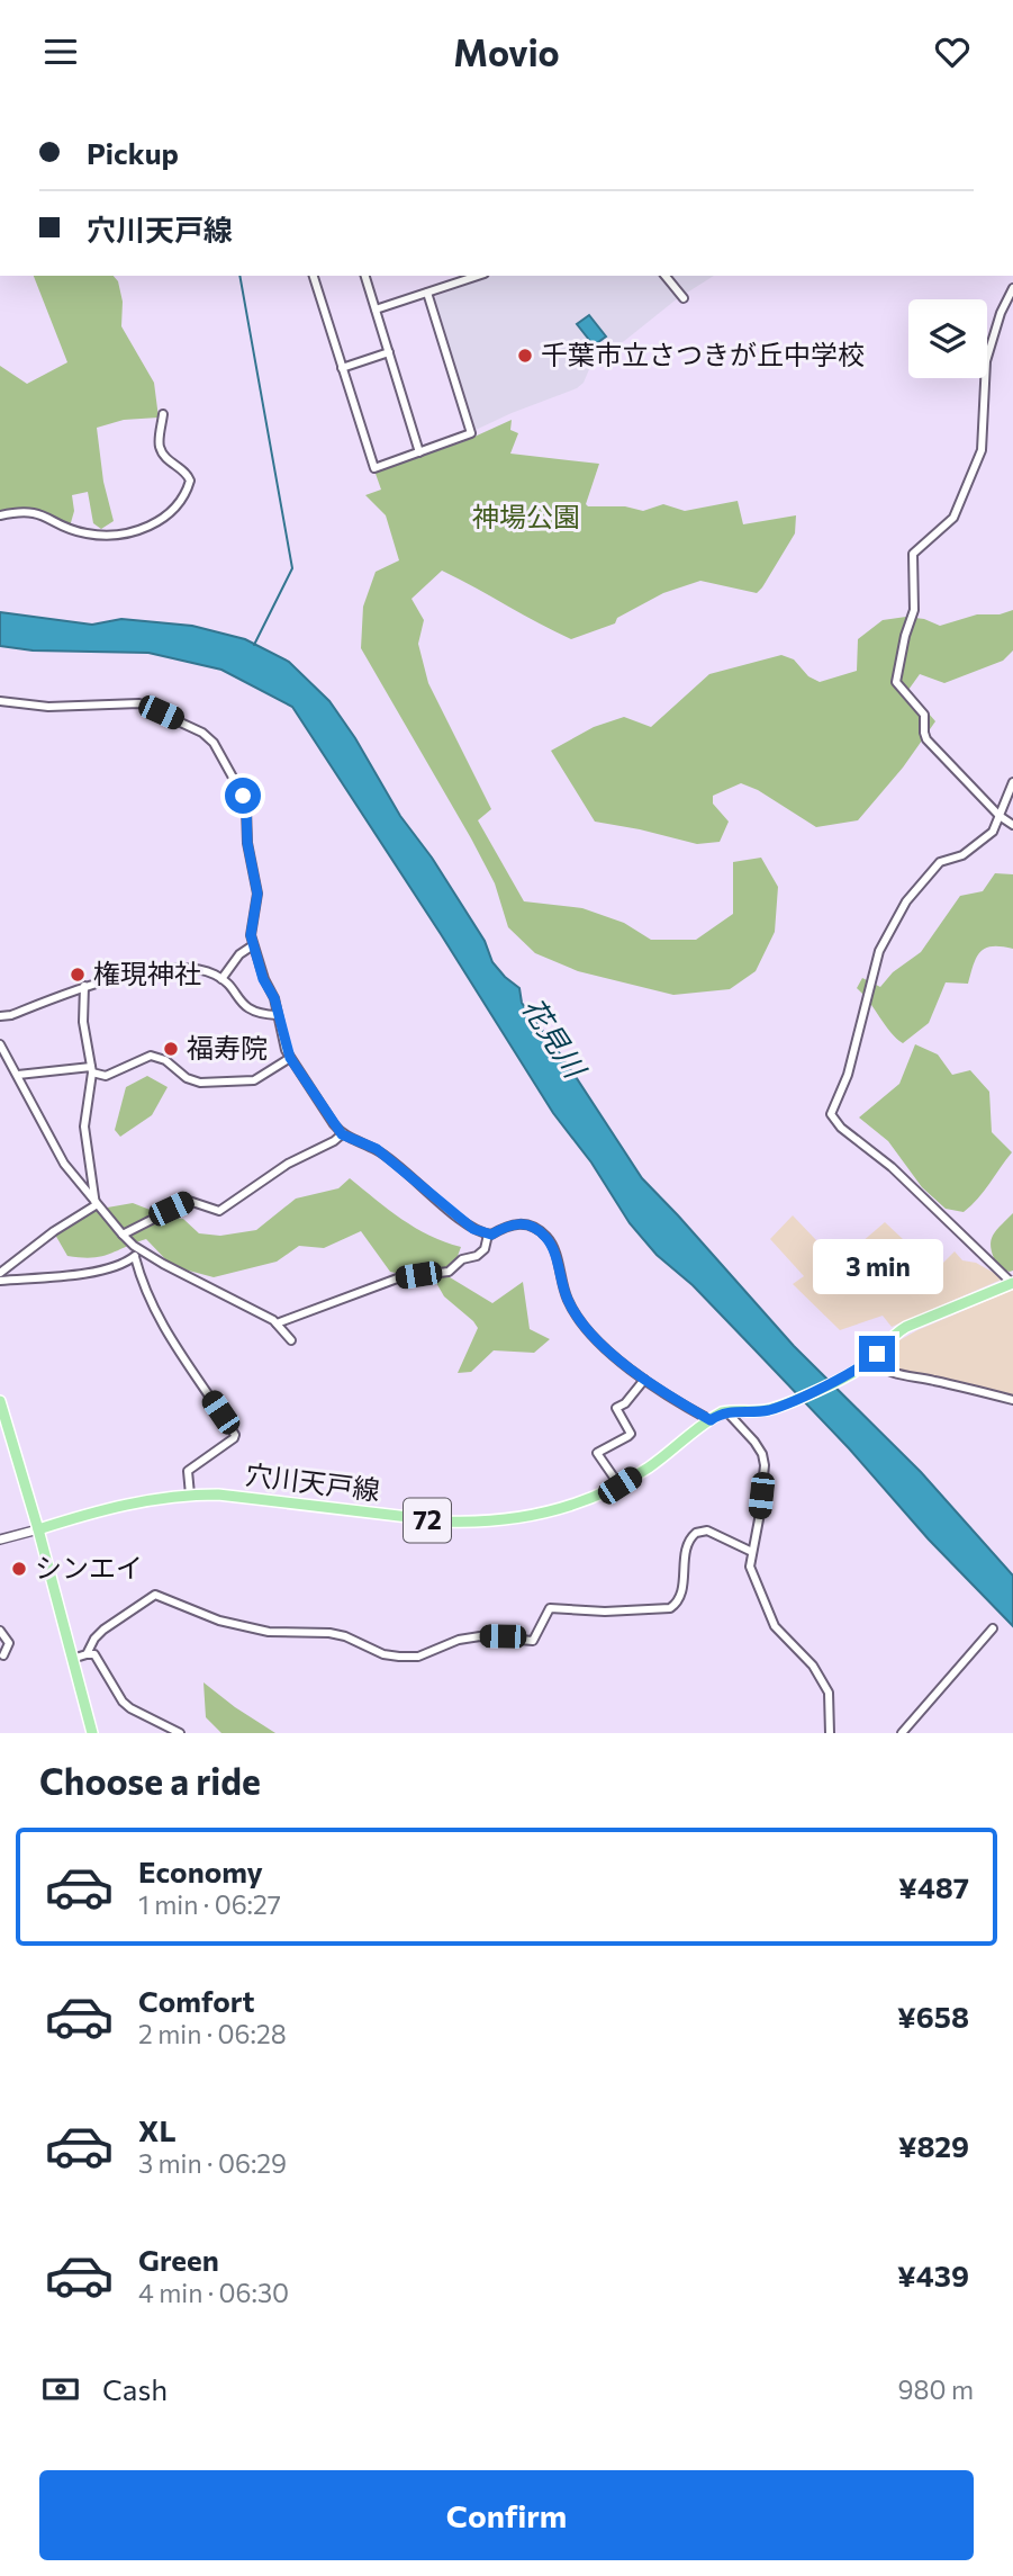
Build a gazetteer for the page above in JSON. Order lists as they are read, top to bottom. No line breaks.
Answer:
{"streets":{"main road":["穴川天戸線","72"]},"crossings":[["穴川天戸線","72"]],"water":["花見川"],"parks":["神場公園"],"places":["千葉市立さつきが丘中学校","権現神社","福寿院","シンエイ"],"page":{"header":"Movio","banner":["Pickup","穴川天戸線"],"bubble":"3 min","heading":"Choose a ride","list":[{"name":"Economy","note":"1 min · 06:27","value":"¥487"},{"name":"Comfort","note":"2 min · 06:28","value":"¥658"},{"name":"XL","note":"3 min · 06:29","value":"¥829"},{"name":"Green","note":"4 min · 06:30","value":"¥439"}],"pay":["Cash","980 m"],"buttons":"Confirm"}}
